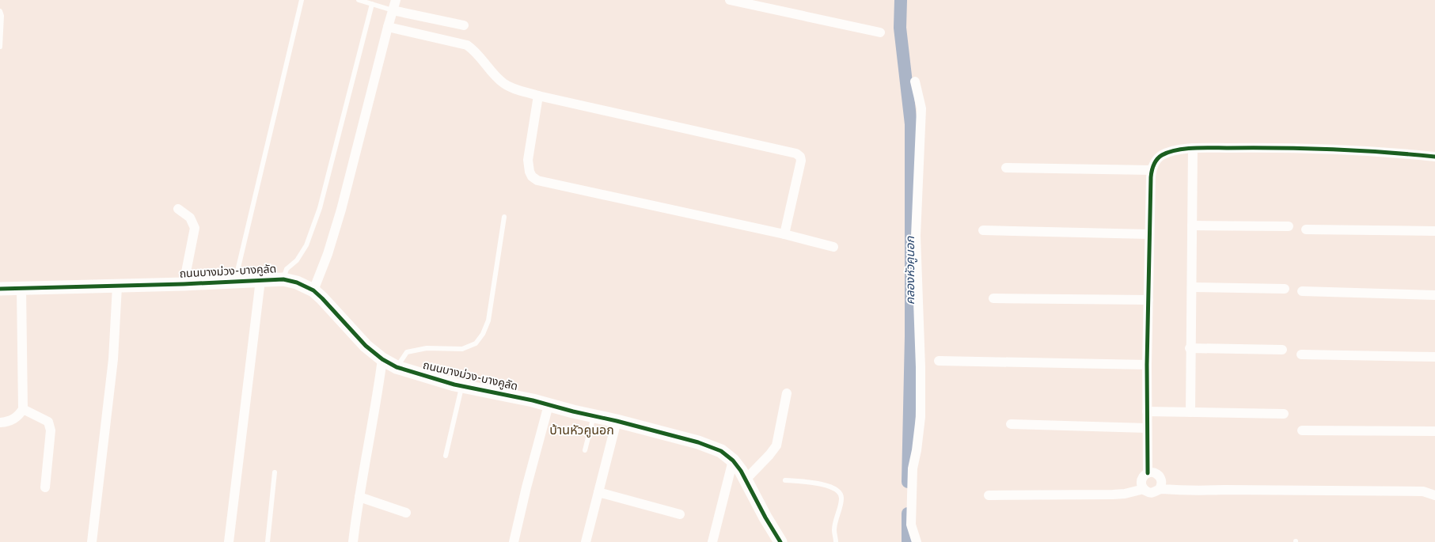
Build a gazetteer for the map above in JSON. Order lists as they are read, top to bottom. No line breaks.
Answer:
{"streets":{"street":["ถนนบางม่วง-บางคูลัด"]},"districts":["บ้านหัวคูนอก"],"water":["คลองหัวคูนอก"]}
